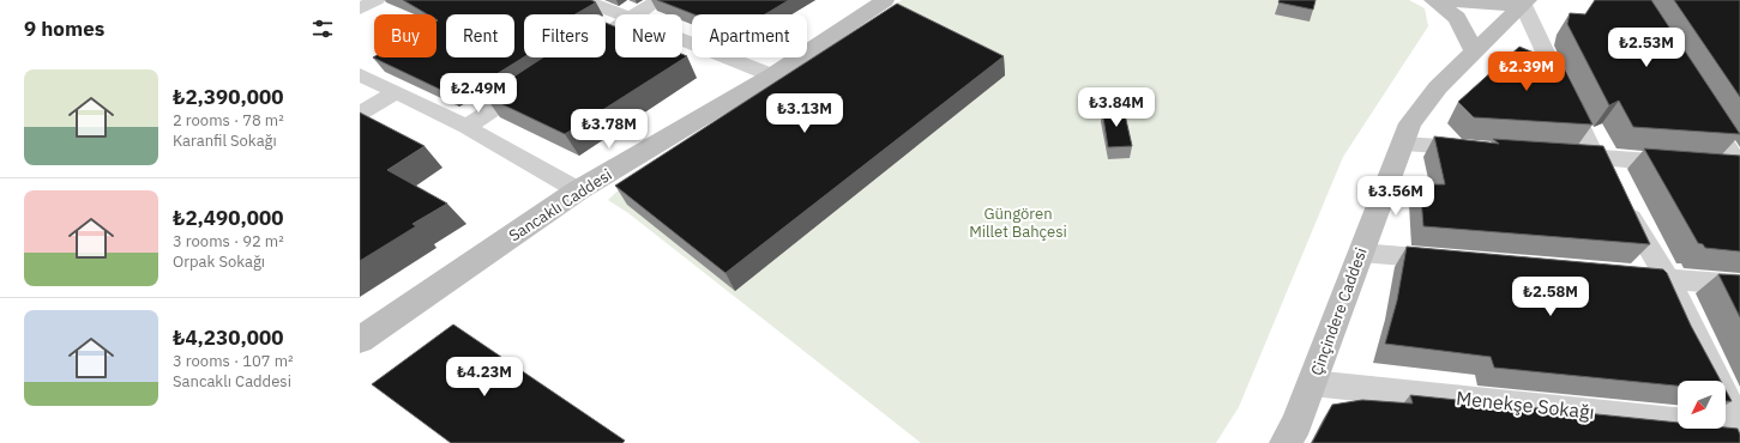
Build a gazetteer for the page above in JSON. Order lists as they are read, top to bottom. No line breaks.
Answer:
{"streets":{"main road":["Sancaklı Caddesi","Çinçindere Caddesi"],"street":["Menekşe Sokağı"]},"crossings":[["Çinçindere Caddesi","Menekşe Sokağı"]],"parks":["Güngören Millet Bahçesi"],"north":"bottom left","page":{"heading":"9 homes","chip":["Buy","Rent","Filters","New","Apartment"],"price":["₺2.53M","₺2.39M","₺2.49M","₺3.84M","₺3.13M","₺3.78M","₺3.56M","₺2.58M","₺4.23M"],"list":[{"name":"₺2,390,000","note":"2 rooms · 78 m² · Karanfil Sokağı"},{"name":"₺2,490,000","note":"3 rooms · 92 m² · Orpak Sokağı"},{"name":"₺4,230,000","note":"3 rooms · 107 m² · Sancaklı Caddesi"}]}}
